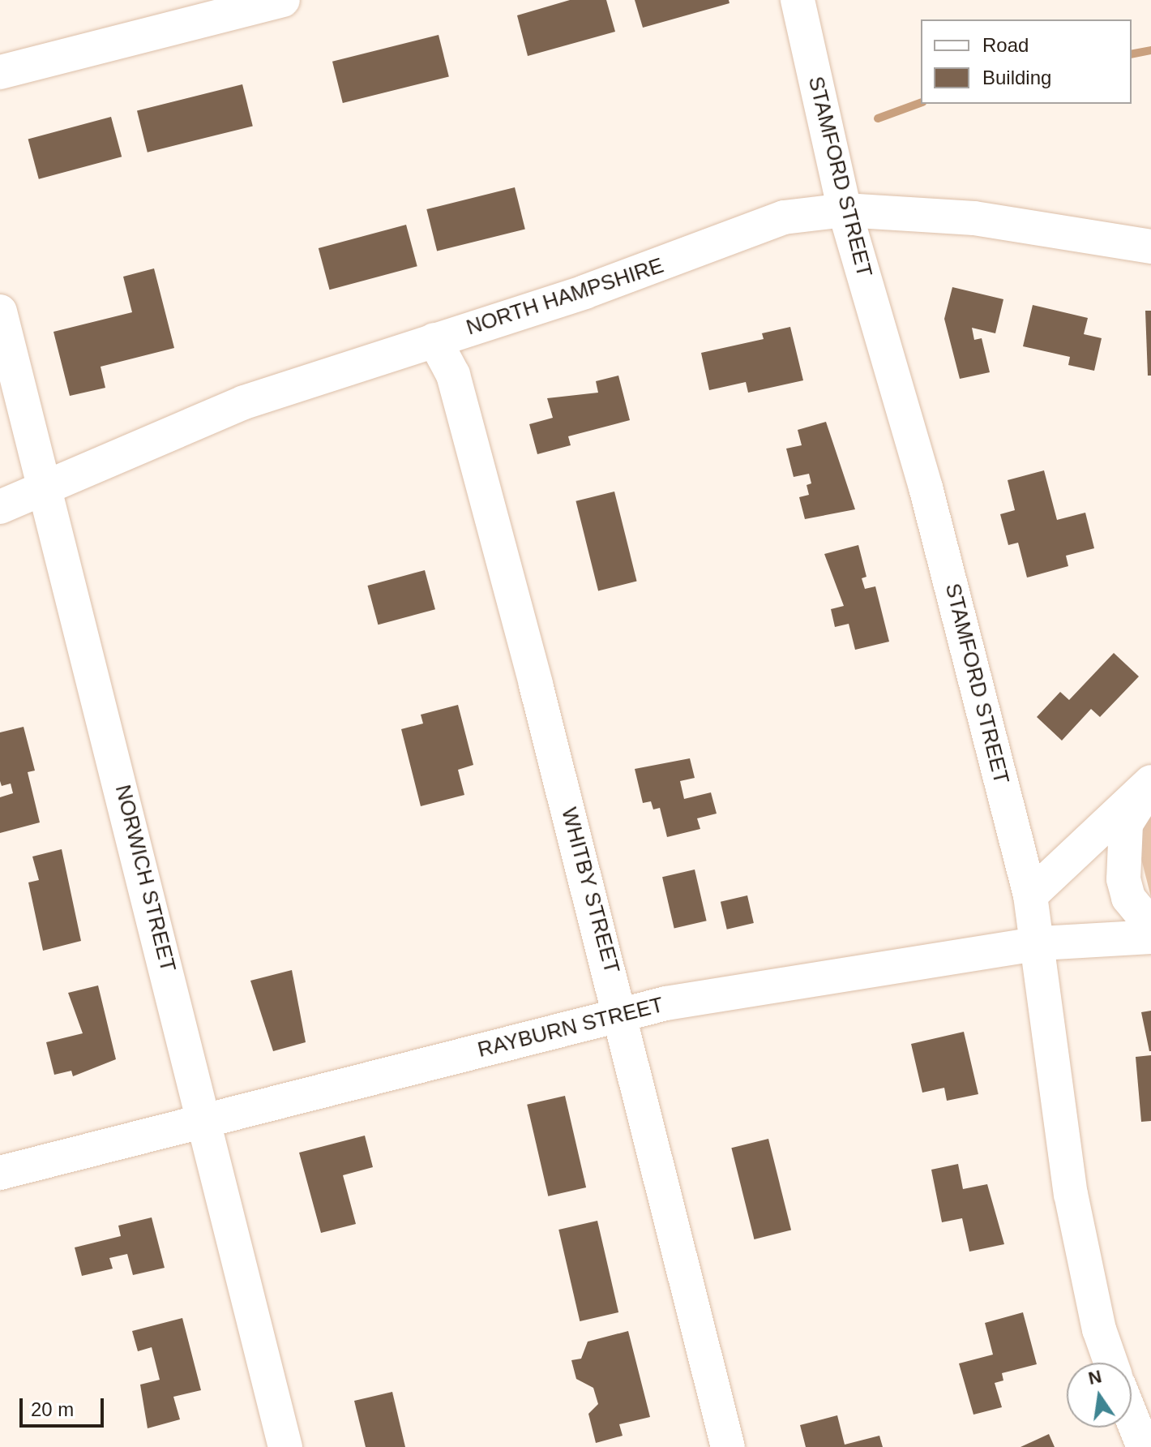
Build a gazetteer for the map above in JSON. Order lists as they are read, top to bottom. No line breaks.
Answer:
{"streets":{"street":["STAMFORD STREET","NORTH HAMPSHIRE","NORWICH STREET","WHITBY STREET","RAYBURN STREET"]},"crossings":[["STAMFORD STREET","NORTH HAMPSHIRE"],["STAMFORD STREET","RAYBURN STREET"],["NORTH HAMPSHIRE","NORWICH STREET"],["NORTH HAMPSHIRE","WHITBY STREET"],["NORWICH STREET","RAYBURN STREET"],["WHITBY STREET","RAYBURN STREET"]],"legend":["Road","Building"],"scale_bar":"20 m","north":"top"}
